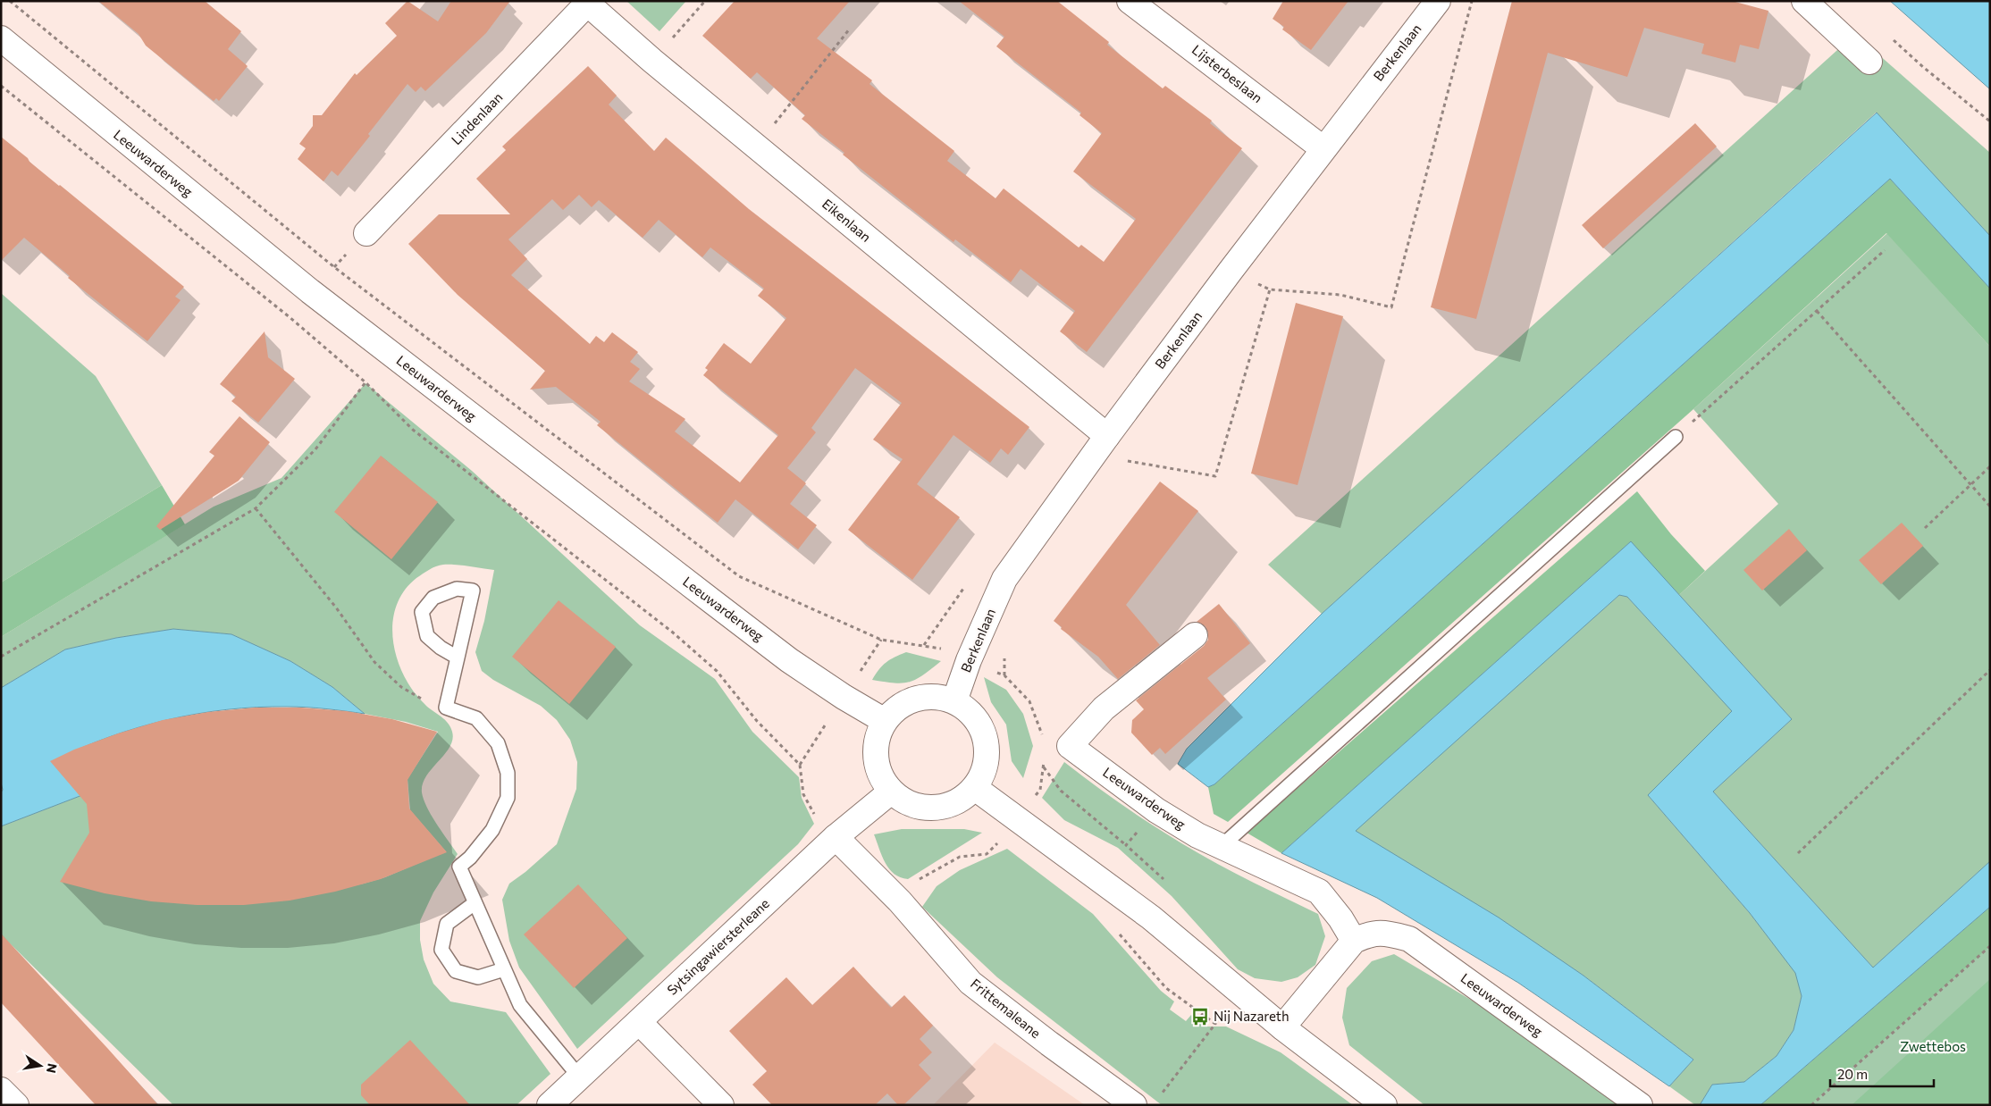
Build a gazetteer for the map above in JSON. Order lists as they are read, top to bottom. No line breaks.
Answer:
{"streets":{"main road":["Berkenlaan","Lijsterbeslaan","Lindenlaan","Leeuwarderweg","Eikenlaan","Sytsingawiersterleane","Frittemaleane"]},"crossings":[["Berkenlaan","Lijsterbeslaan"],["Berkenlaan","Leeuwarderweg"],["Berkenlaan","Eikenlaan"],["Berkenlaan","Sytsingawiersterleane"],["Lindenlaan","Eikenlaan"],["Leeuwarderweg","Sytsingawiersterleane"],["Sytsingawiersterleane","Frittemaleane"]],"parks":["Zwettebos"],"places":{"bus stop":["Nij Nazareth"]},"scale_bar":"20 m","north":"right"}
